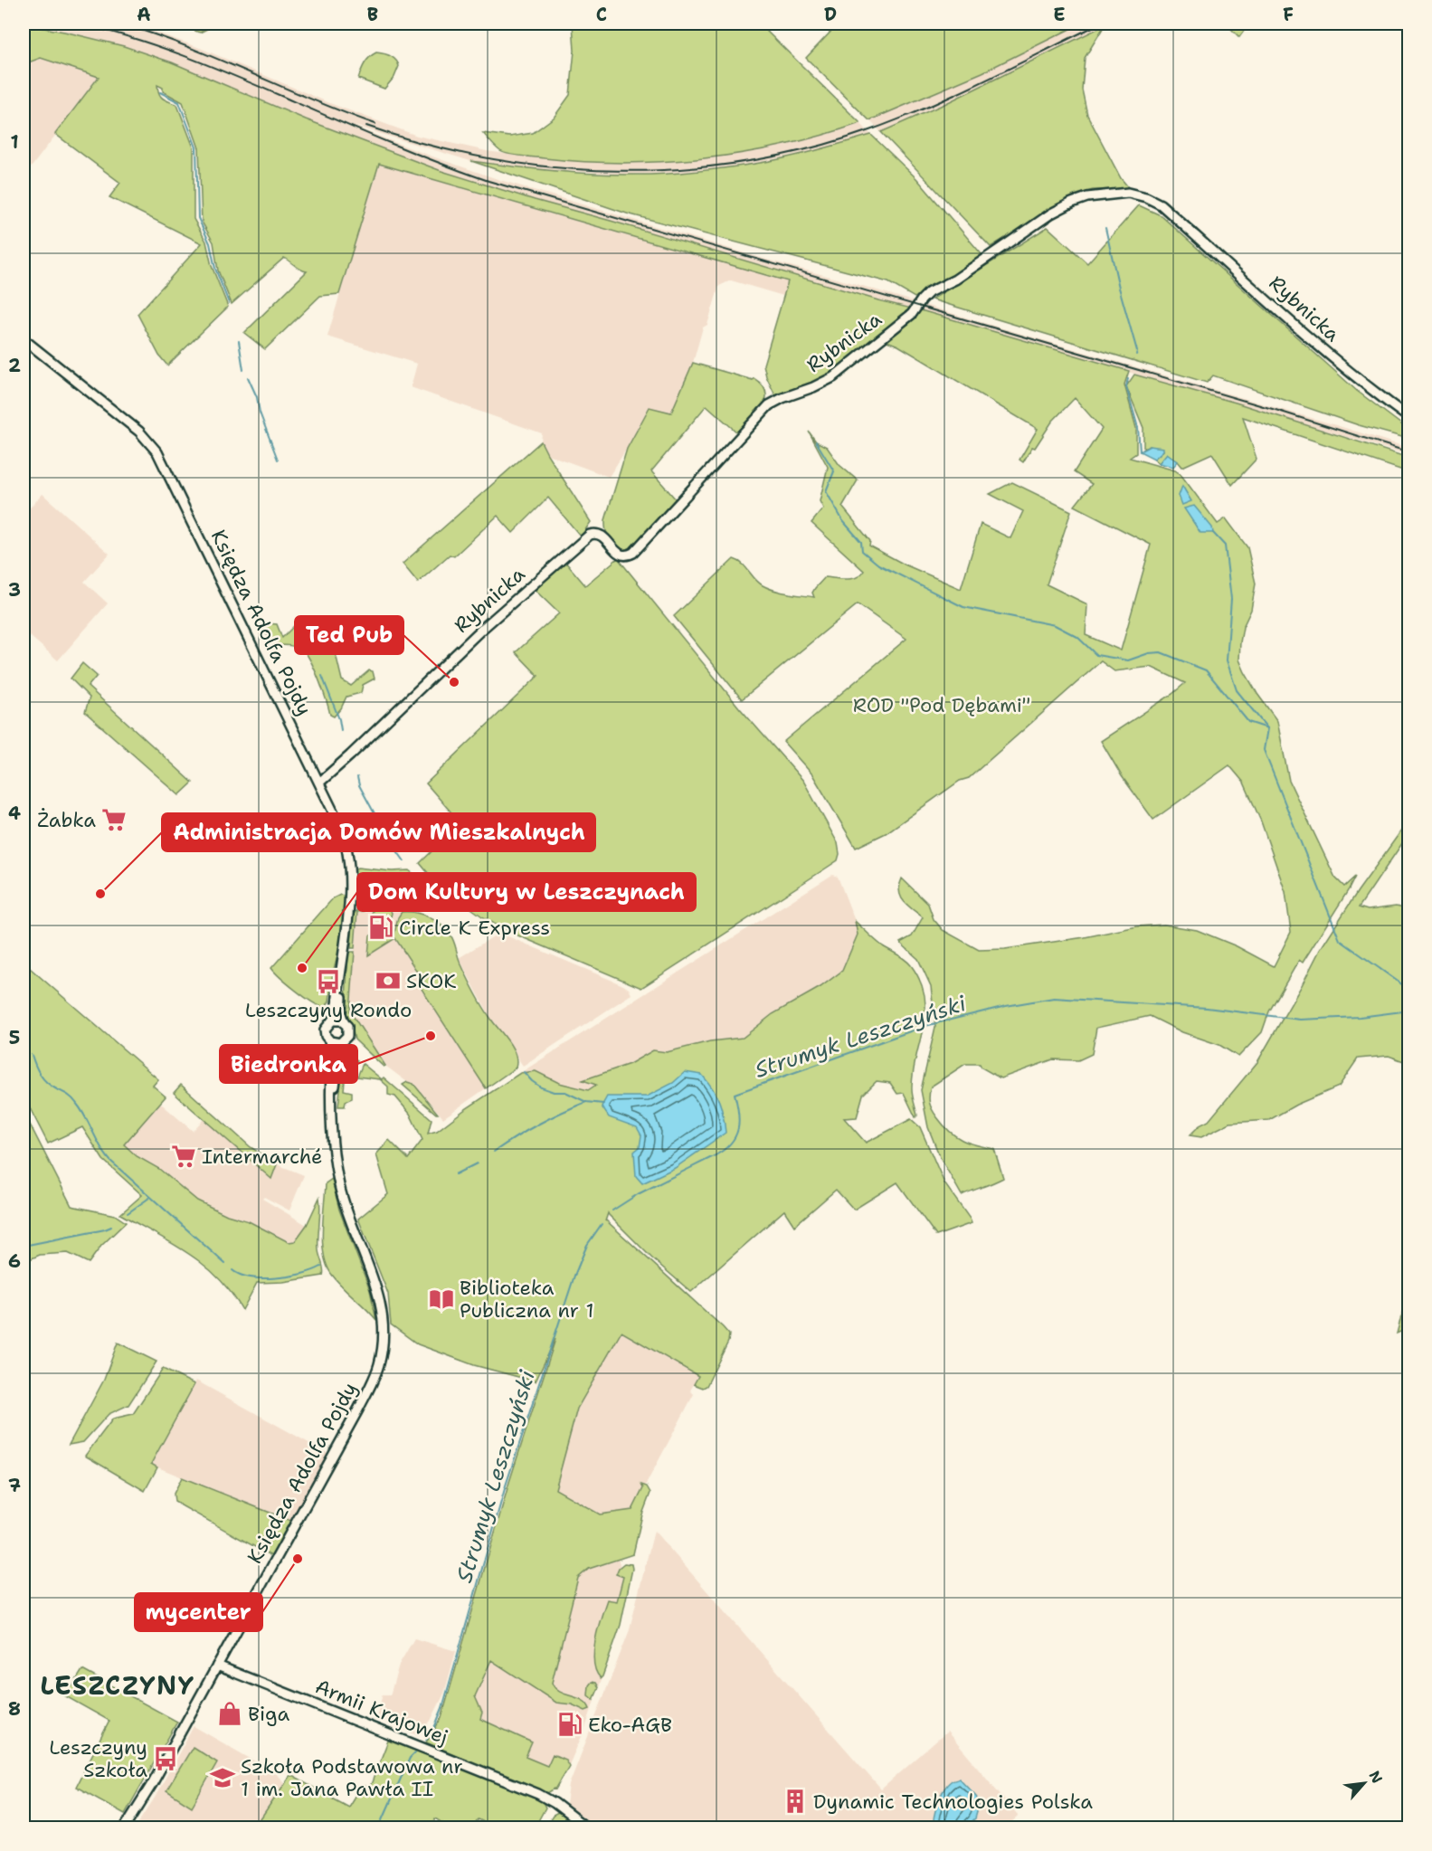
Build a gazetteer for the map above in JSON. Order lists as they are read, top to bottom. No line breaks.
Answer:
{"streets":{"street":["Rybnicka","Księdza Adolfa Pojdy","Armii Krajowej"]},"crossings":[["Rybnicka","Księdza Adolfa Pojdy"],["Księdza Adolfa Pojdy","Armii Krajowej"]],"districts":["LESZCZYNY"],"water":["Strumyk Leszczyński"],"parks":["ROD \"Pod Dębami\""],"places":{"other":["Ted Pub","Administracja Domów Mieszkalnych","Dom Kultury w Leszczynach","Biedronka","mycenter"],"supermarket":["Żabka","Intermarché"],"fuel station":["Circle K Express","Eko-AGB"],"bank":["SKOK"],"bus stop":["Leszczyny Rondo","Leszczyny Szkoła"],"library":["Biblioteka Publiczna nr 1"],"shop":["Biga"],"school or university":["Szkoła Podstawowa nr 1 im. Jana Pawła II"],"building":["Dynamic Technologies Polska"]},"north":"top right","grid":{"columns":["A","B","C","D","E","F"],"rows":["1","2","3","4","5","6","7","8"]}}
